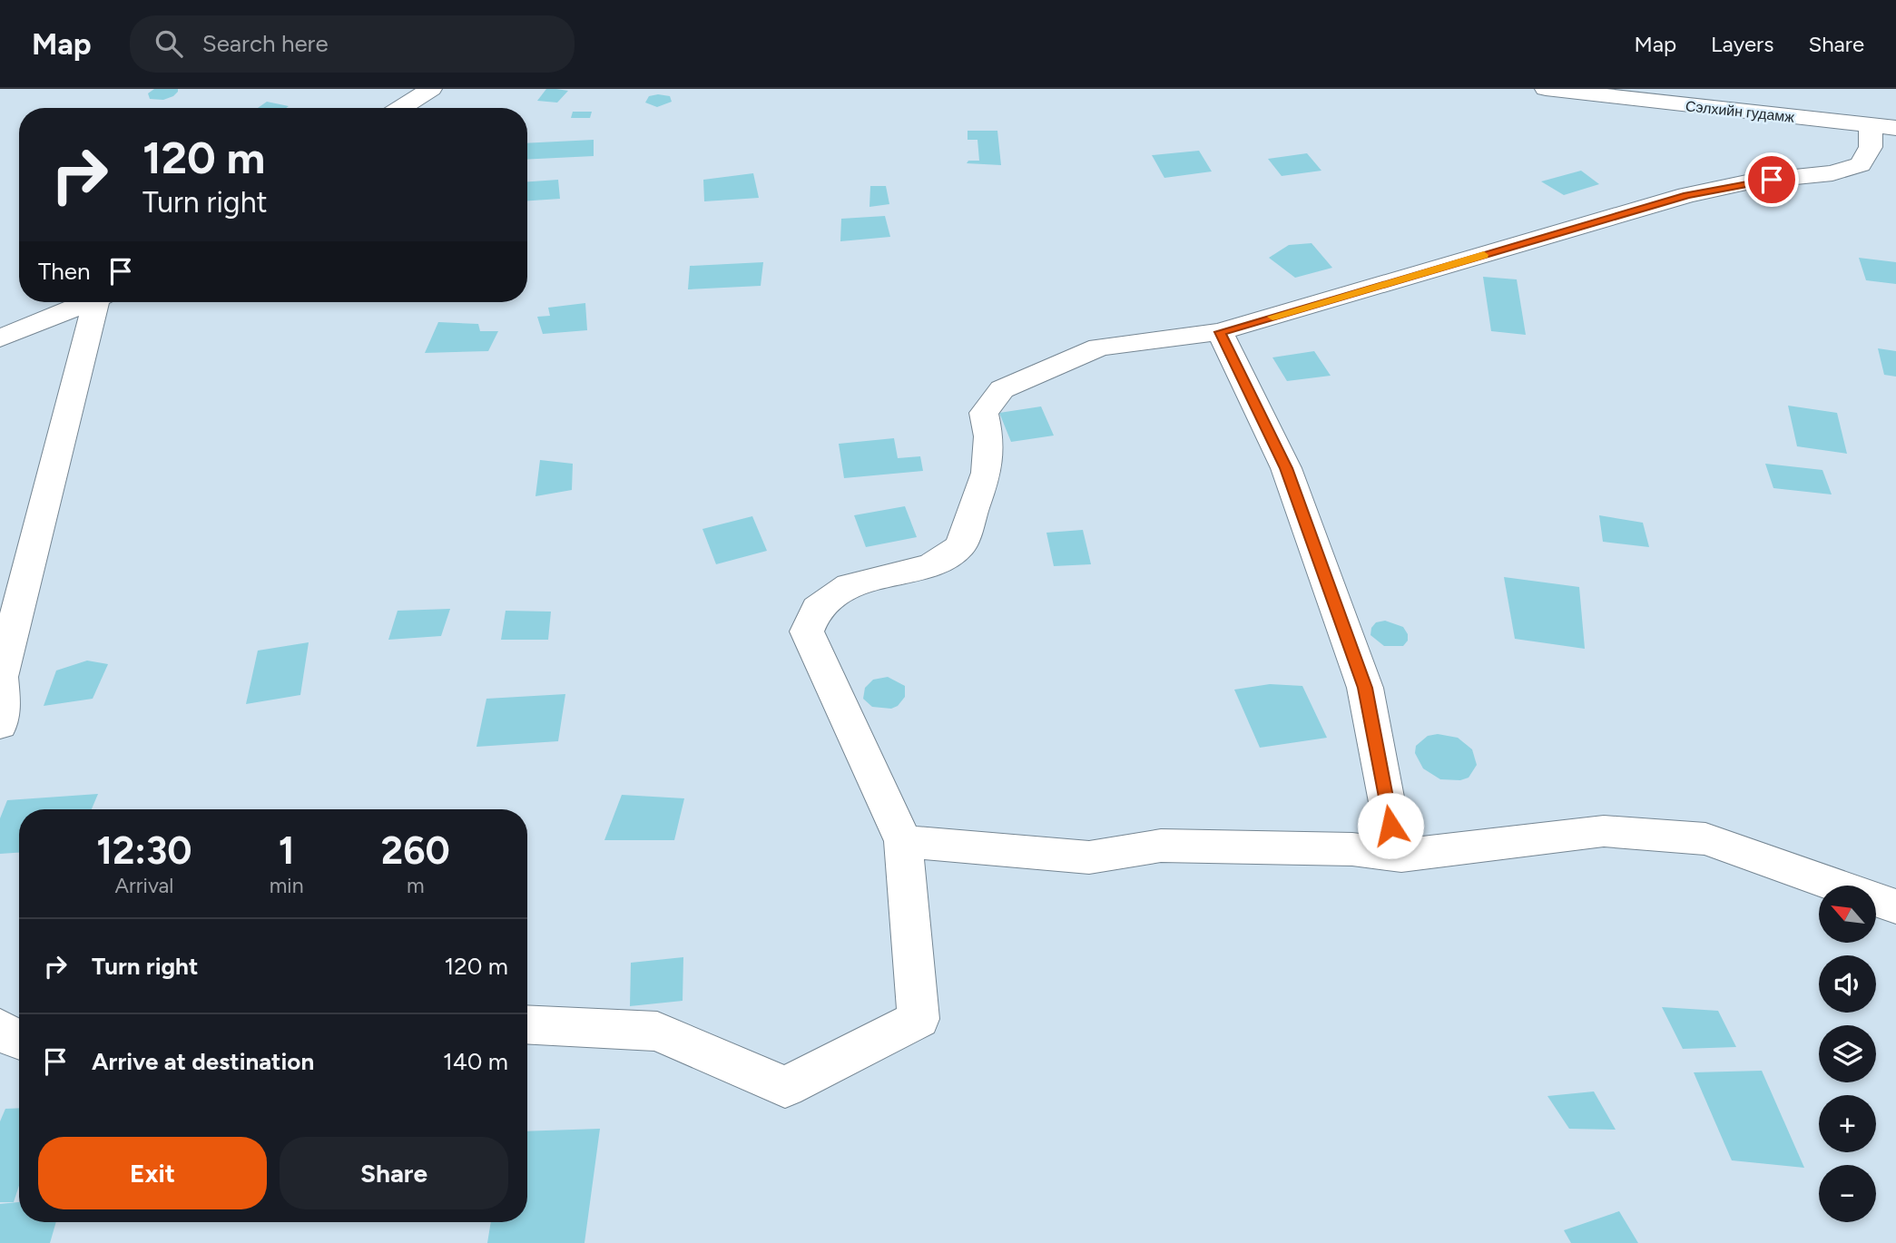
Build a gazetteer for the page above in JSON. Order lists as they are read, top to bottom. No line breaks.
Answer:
{"streets":{"street":["Сэлхийн гудамж"]},"north":"top left","page":{"header":"Map","search":"Search here","nav":["Map","Layers","Share"],"turn":["120 m","Turn right"],"then":"Then","eta":["12:30","Arrival","1","min","260","m"],"map_buttons":["+","−"],"list":[{"name":"Turn right","value":"120 m"},{"name":"Arrive at destination","value":"140 m"}],"buttons":["Exit","Share"]}}
